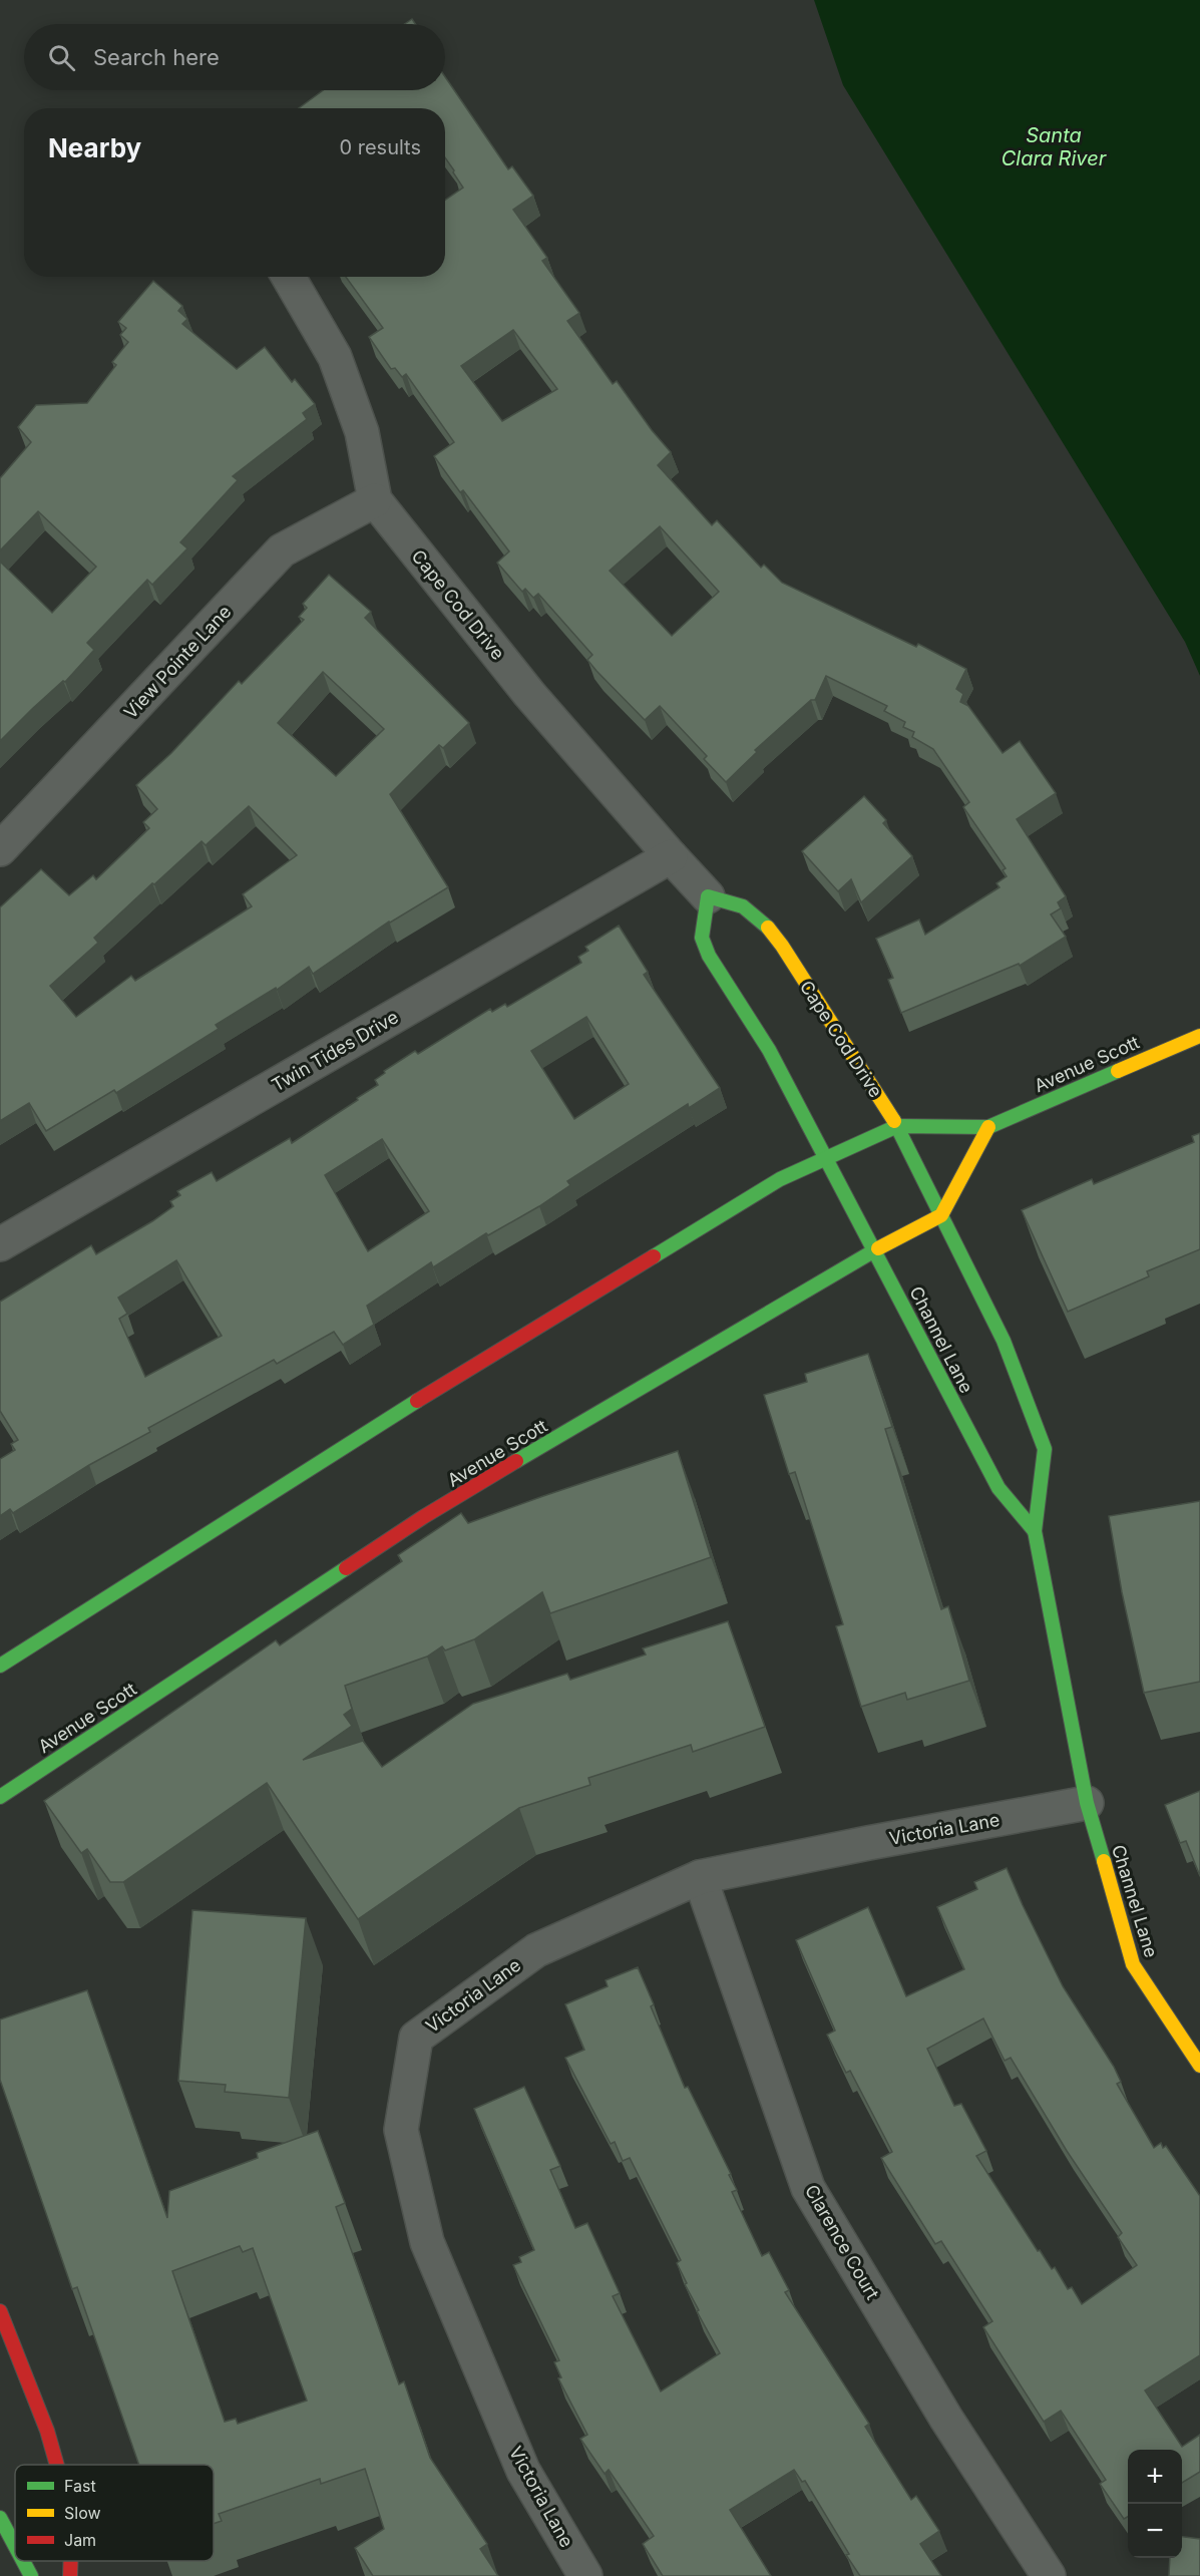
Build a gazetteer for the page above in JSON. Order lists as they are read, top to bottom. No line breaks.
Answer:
{"streets":{"main road":["Cape Cod Drive","Avenue Scott","Channel Lane"],"street":["View Pointe Lane","Twin Tides Drive","Victoria Lane","Clarence Court"]},"crossings":[["Cape Cod Drive","View Pointe Lane"],["Cape Cod Drive","Twin Tides Drive"],["Cape Cod Drive","Avenue Scott"],["Cape Cod Drive","Channel Lane"],["Avenue Scott","Channel Lane"],["Channel Lane","Victoria Lane"],["Victoria Lane","Clarence Court"]],"water":["Santa Clara River"],"legend":["Fast","Slow","Jam"],"page":{"search":"Search here","heading":["Nearby","0 results"],"map_buttons":["+","−"]}}
